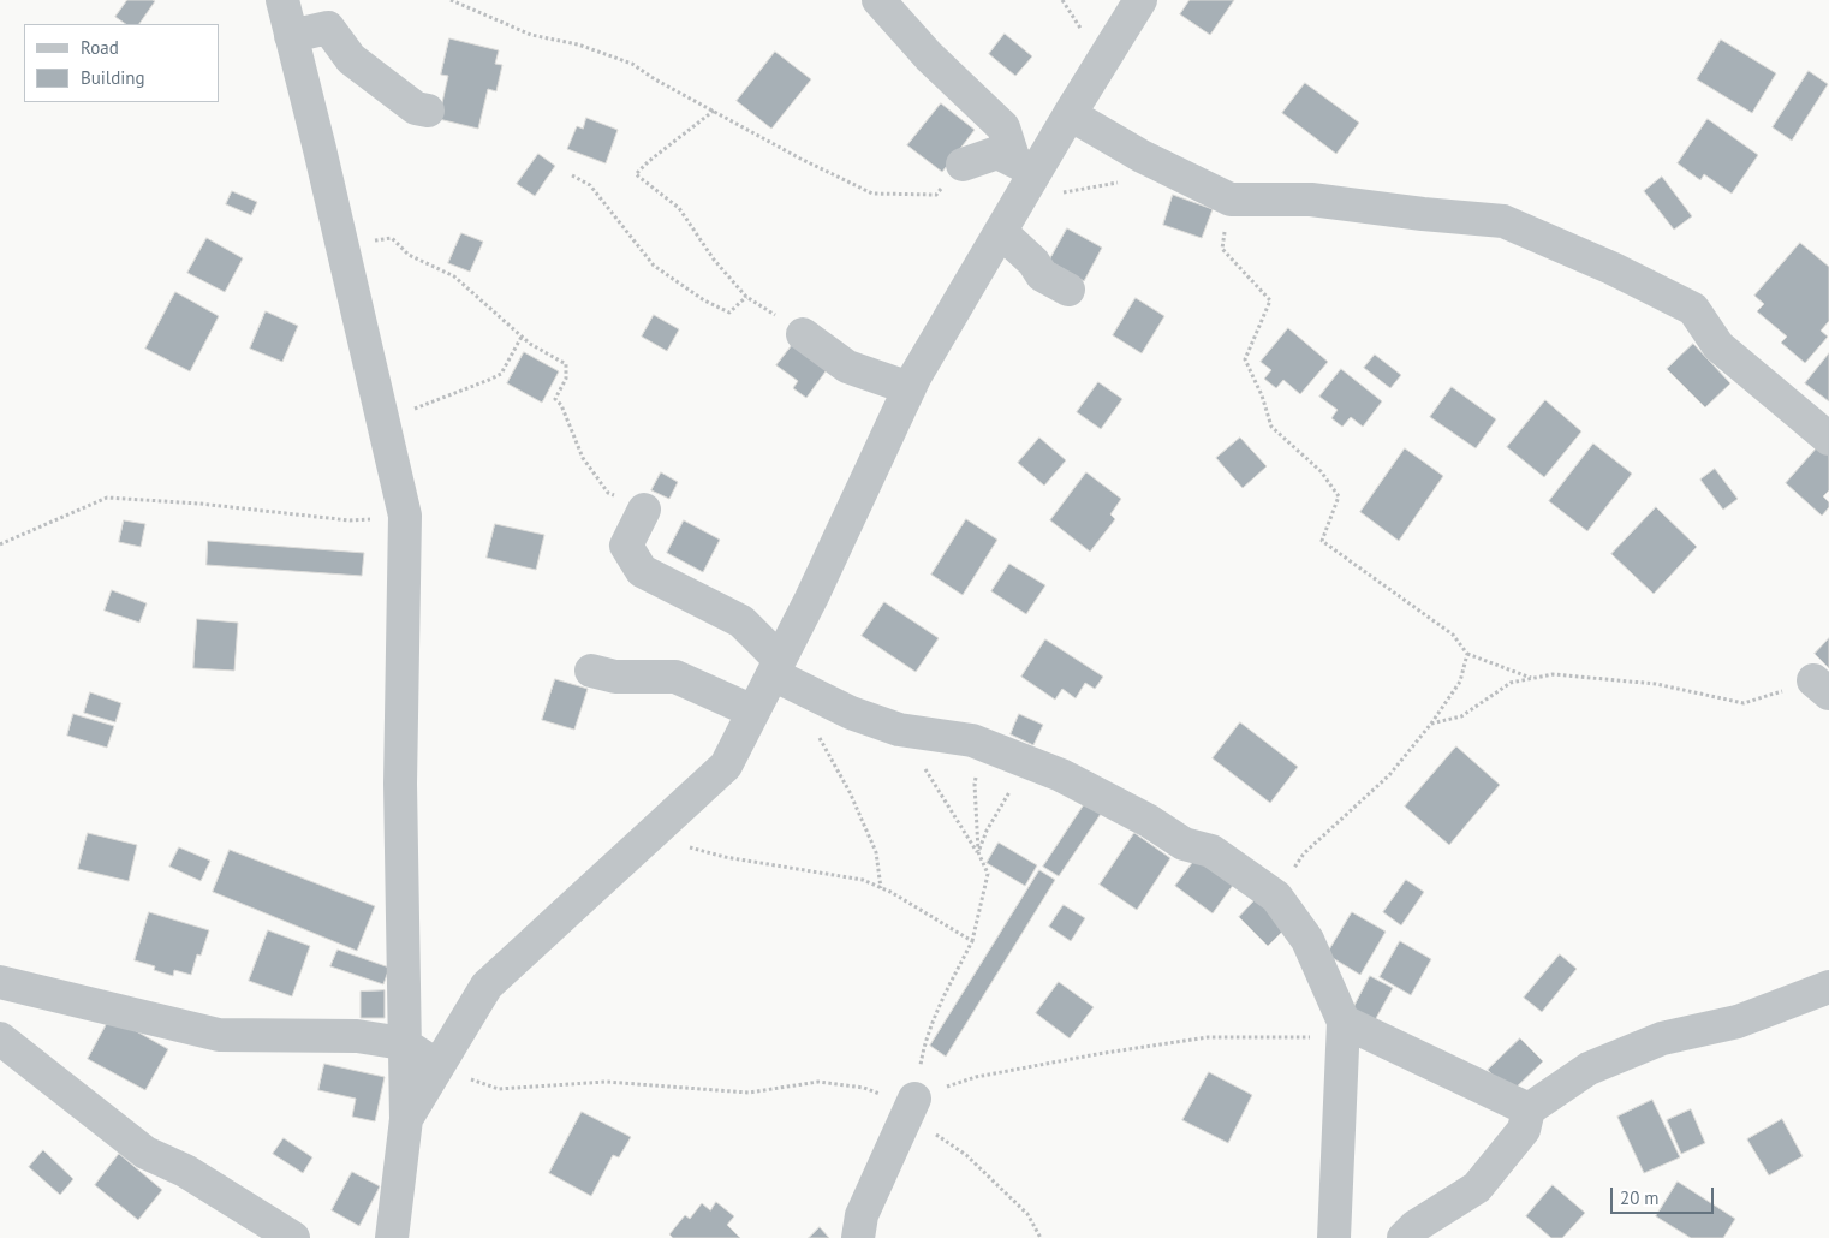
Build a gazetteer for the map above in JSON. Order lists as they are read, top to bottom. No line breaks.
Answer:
{"legend":["Road","Building"],"scale_bar":"20 m"}
